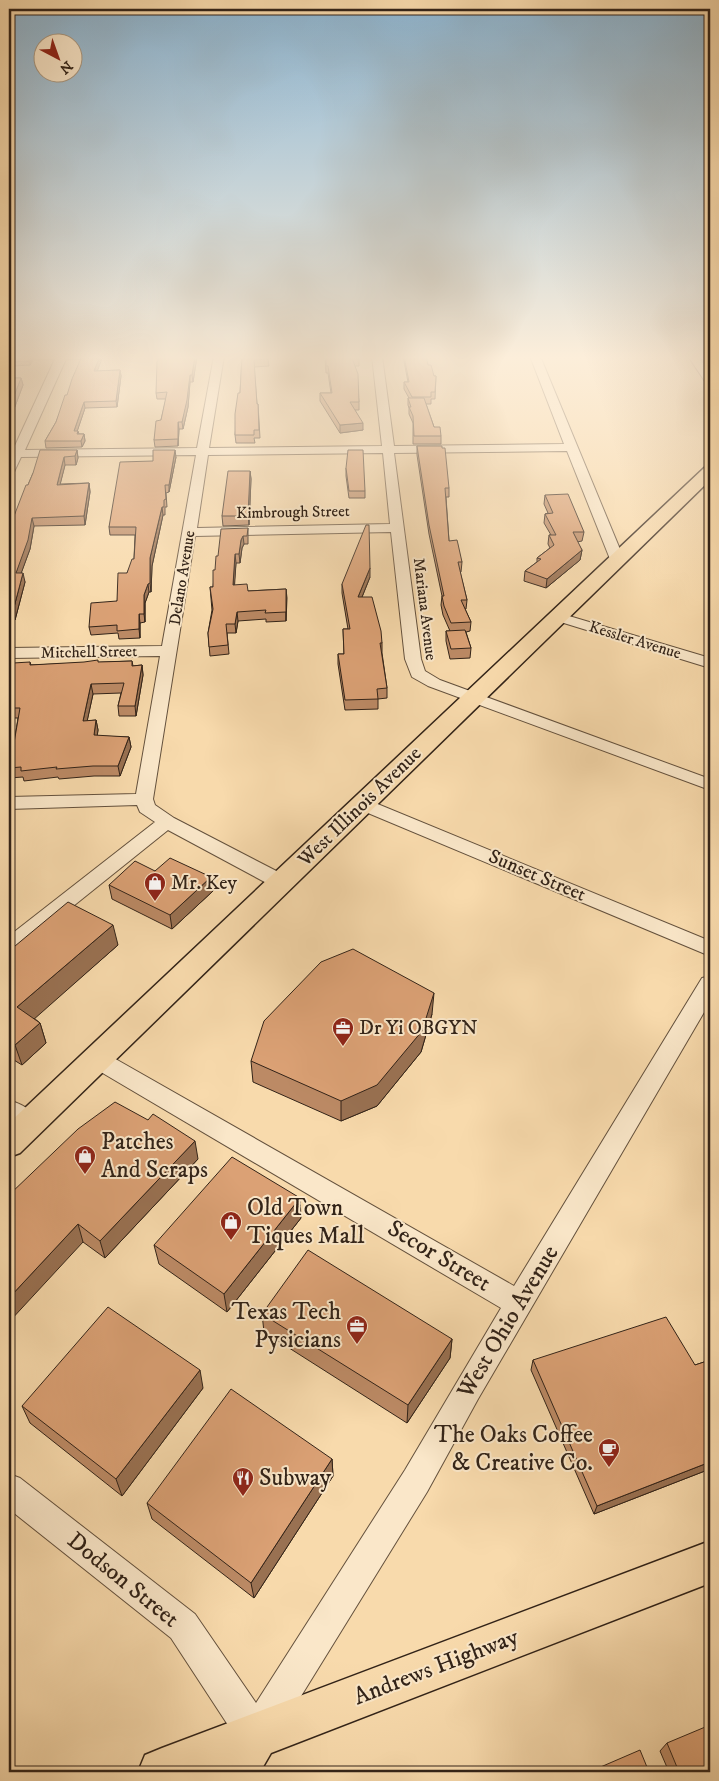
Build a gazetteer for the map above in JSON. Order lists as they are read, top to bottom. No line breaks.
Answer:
{"streets":{"main road":["West Illinois Avenue","Andrews Highway"],"street":["Kimbrough Street","Delano Avenue","Mariana Avenue","Kessler Avenue","Mitchell Street","Sunset Street","Secor Street","West Ohio Avenue","Dodson Street"]},"crossings":[["Kimbrough Street","Delano Avenue"],["Kimbrough Street","Mariana Avenue"],["Delano Avenue","Mitchell Street"],["Mariana Avenue","West Illinois Avenue"],["Kessler Avenue","West Illinois Avenue"],["West Illinois Avenue","Sunset Street"],["West Illinois Avenue","Secor Street"],["Secor Street","West Ohio Avenue"],["West Ohio Avenue","Dodson Street"],["West Ohio Avenue","Andrews Highway"],["Dodson Street","Andrews Highway"]],"places":{"shop":["Mr. Key","Patches And Scraps","Old Town Tiques Mall"],"office":["Dr Yi OBGYN","Texas Tech Pysicians"],"cafe":["The Oaks Coffee & Creative Co."],"restaurant":["Subway"]},"north":"bottom right"}
